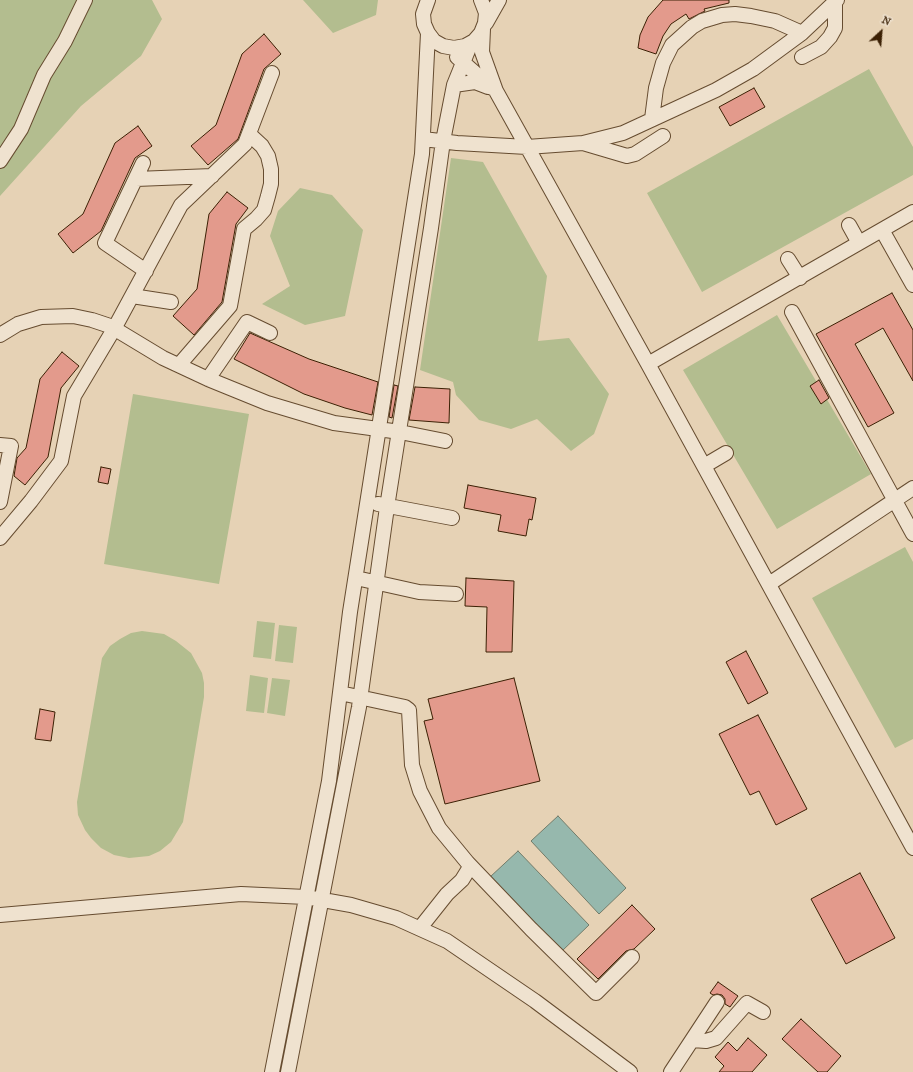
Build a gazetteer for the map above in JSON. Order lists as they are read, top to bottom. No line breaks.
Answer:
{"north":"top right"}
